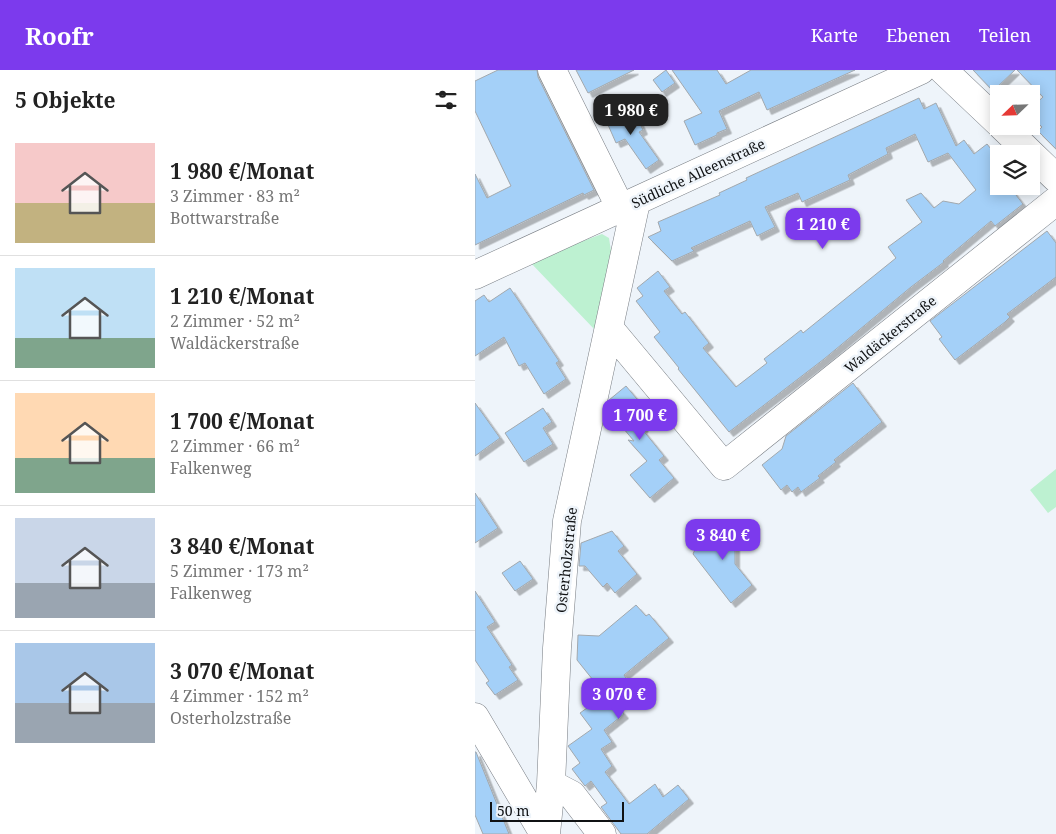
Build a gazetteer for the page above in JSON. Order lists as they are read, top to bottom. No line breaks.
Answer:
{"streets":{"street":["Südliche Alleenstraße","Waldäckerstraße","Osterholzstraße"]},"crossings":[["Südliche Alleenstraße","Osterholzstraße"],["Waldäckerstraße","Osterholzstraße"]],"scale_bar":"50 m","north":"bottom left","page":{"header":"Roofr","nav":["Karte","Ebenen","Teilen"],"heading":"5 Objekte","price":["1 980 €","1 210 €","1 700 €","3 840 €","3 070 €"],"list":[{"name":"1 980 €/Monat","note":"3 Zimmer · 83 m² · Bottwarstraße"},{"name":"1 210 €/Monat","note":"2 Zimmer · 52 m² · Waldäckerstraße"},{"name":"1 700 €/Monat","note":"2 Zimmer · 66 m² · Falkenweg"},{"name":"3 840 €/Monat","note":"5 Zimmer · 173 m² · Falkenweg"},{"name":"3 070 €/Monat","note":"4 Zimmer · 152 m² · Osterholzstraße"}],"scale":"50 m"}}
